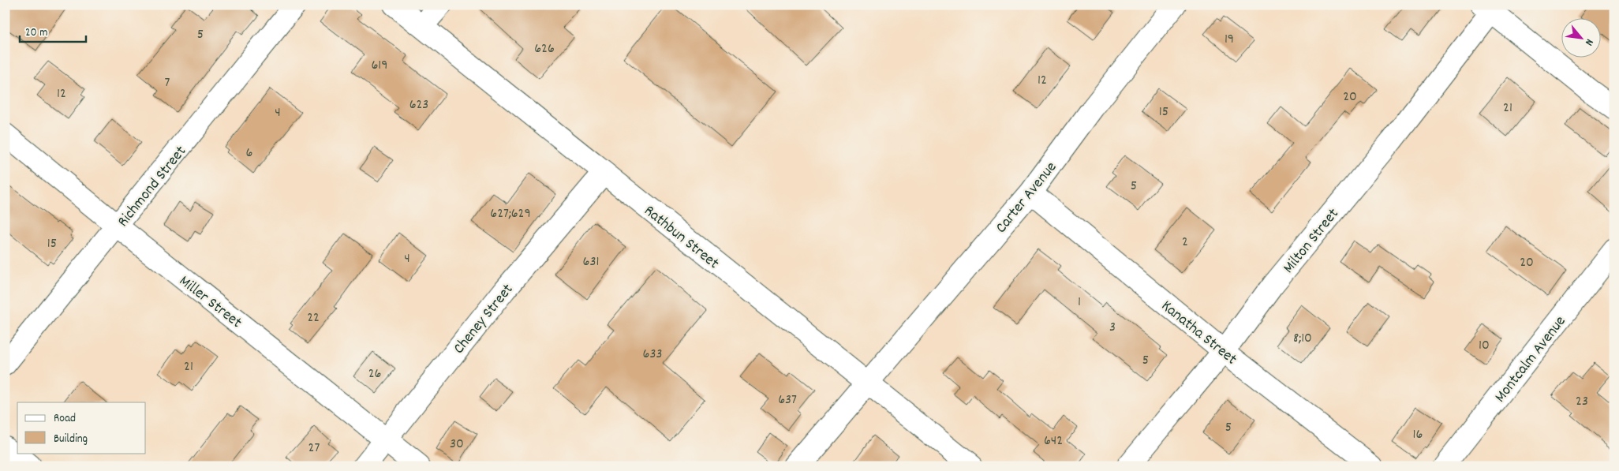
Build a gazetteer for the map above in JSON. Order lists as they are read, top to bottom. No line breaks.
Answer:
{"streets":{"street":["Richmond Street","Carter Avenue","Rathbun Street","Milton Street","Miller Street","Cheney Street","Kanatha Street","Montcalm Avenue"]},"crossings":[["Richmond Street","Miller Street"],["Carter Avenue","Rathbun Street"],["Carter Avenue","Kanatha Street"],["Rathbun Street","Cheney Street"],["Milton Street","Kanatha Street"],["Miller Street","Cheney Street"]],"house_numbers":["5","19","626","619","12","7","12","20","623","21","15","4","6","5","627;629","2","15","4","631","20","1","22","3","8;10","10","633","5","21","26","637","23","5","16","642","30","27"],"legend":["Road","Building"],"scale_bar":"20 m","north":"bottom right"}
